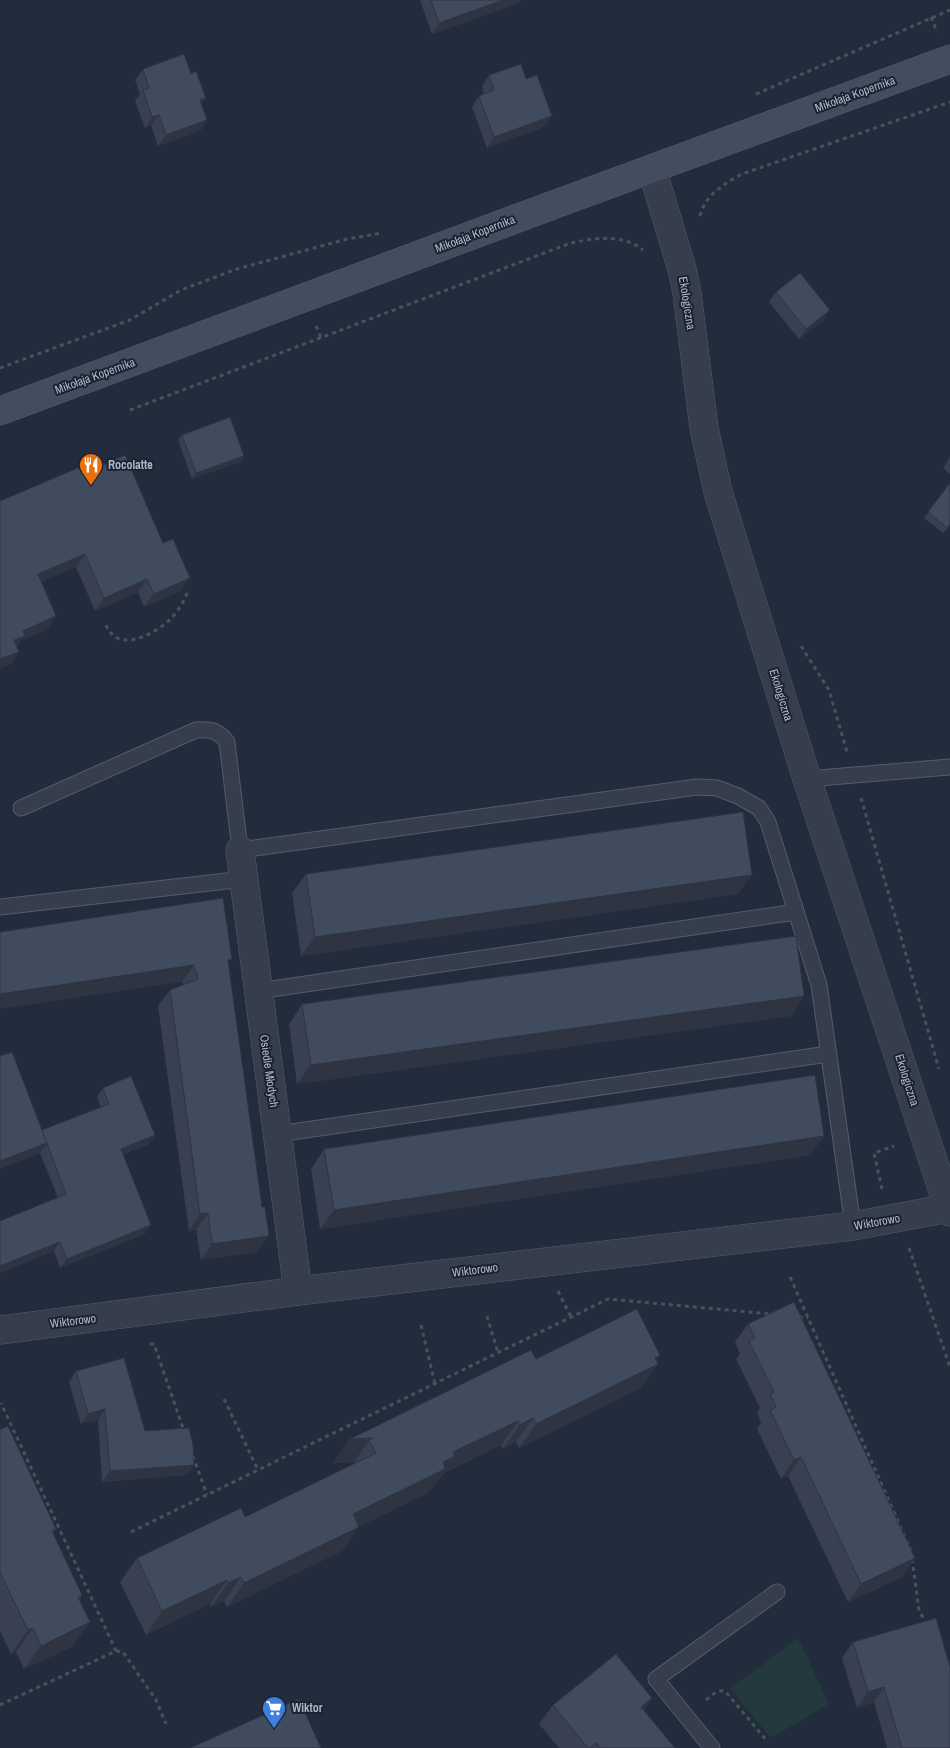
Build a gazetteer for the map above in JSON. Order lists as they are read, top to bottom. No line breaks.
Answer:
{"streets":{"main road":["Mikołaja Kopernika"],"street":["Ekologiczna","Osiedle Młodych","Wiktorowo"]},"crossings":[["Mikołaja Kopernika","Ekologiczna"],["Ekologiczna","Wiktorowo"],["Osiedle Młodych","Wiktorowo"]],"places":{"restaurant":["Rocolatte"],"supermarket":["Wiktor"]}}
